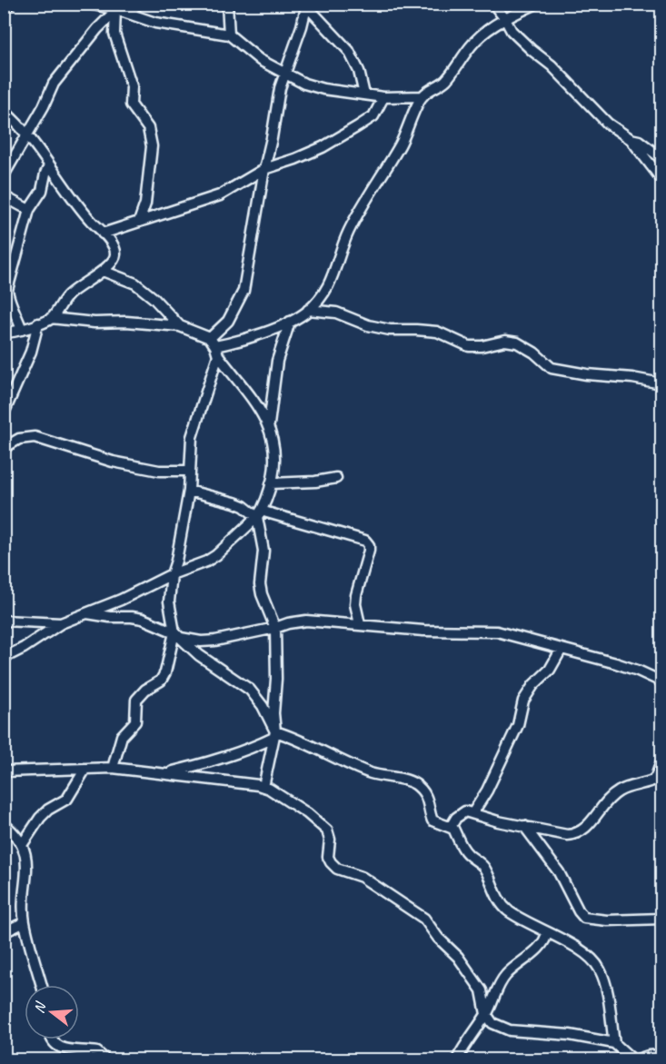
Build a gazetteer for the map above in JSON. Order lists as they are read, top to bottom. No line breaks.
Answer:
{"north":"left"}
